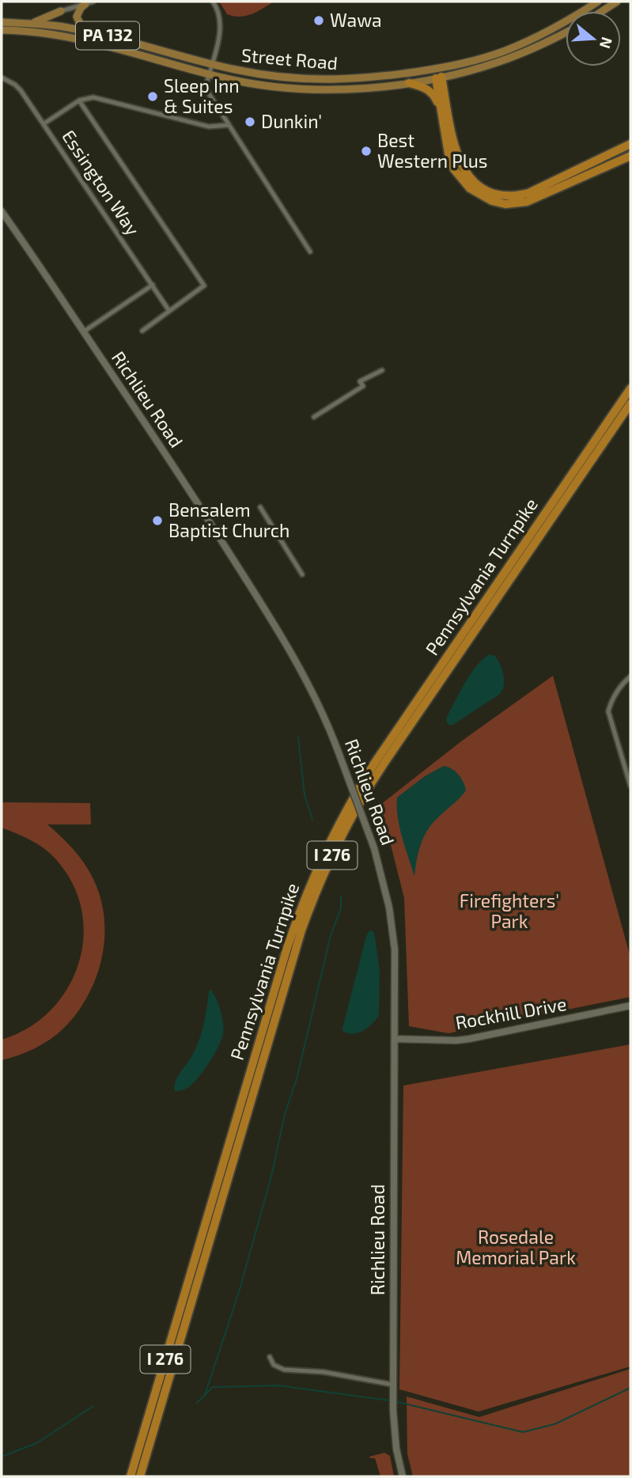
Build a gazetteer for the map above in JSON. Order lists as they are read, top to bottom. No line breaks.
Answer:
{"streets":{"highway":["Pennsylvania Turnpike","I 276"],"main road":["PA 132","Street Road","Richlieu Road","Rockhill Drive"],"street":["Essington Way"]},"crossings":[["Richlieu Road","Rockhill Drive"]],"parks":["Firefighters' Park","Rosedale Memorial Park"],"places":["Wawa","Sleep Inn & Suites","Dunkin'","Best Western Plus","Bensalem Baptist Church"],"north":"right"}
